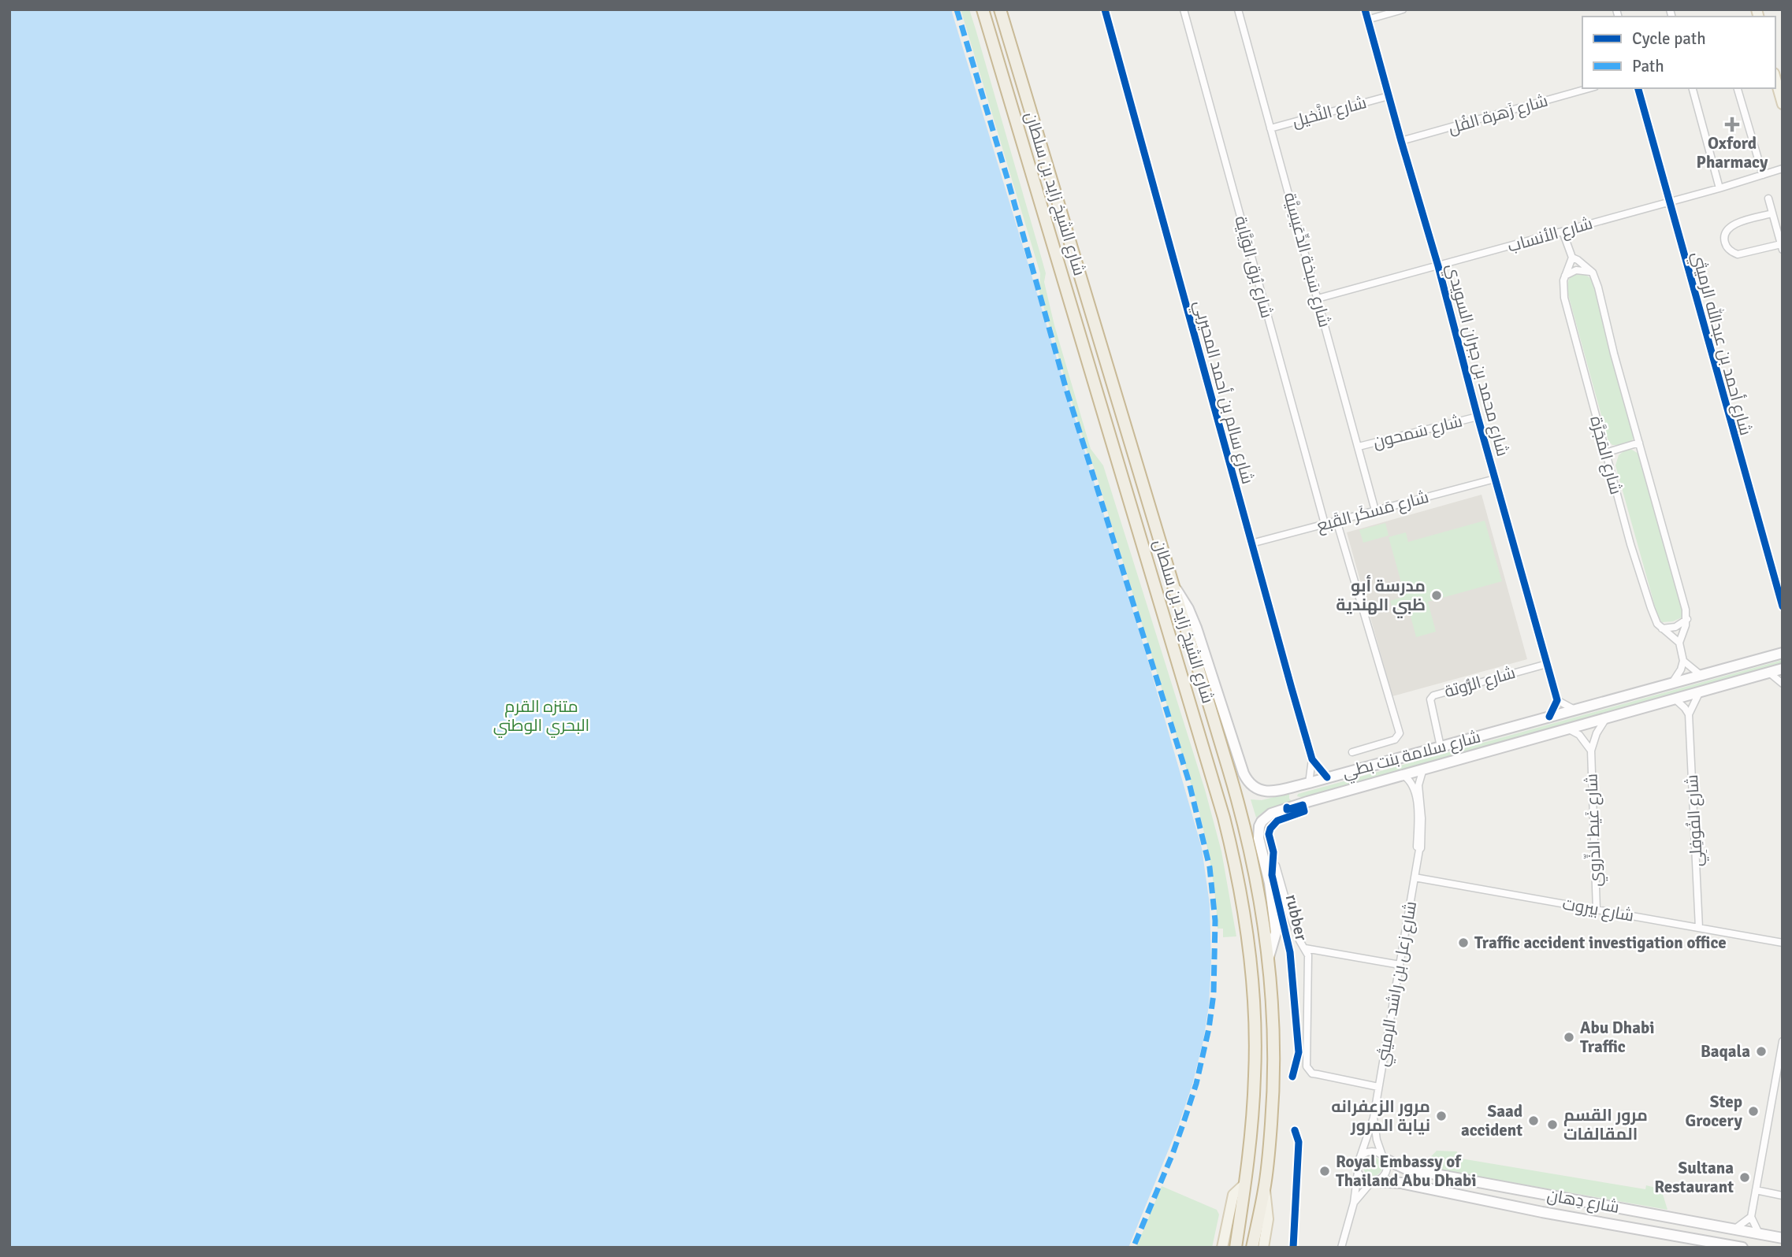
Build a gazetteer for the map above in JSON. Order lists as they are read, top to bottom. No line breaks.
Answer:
{"streets":{"highway":["شارع الشيخ زايد بن سلطان"],"main road":["شارع سلامة بنت بطي","شارع دِهان"],"street":["شارع النَّخيل","شارع زَهرة الفُل","شارع الأنساب","شارع سَبخة الدِّعَيسِيَّة","شارع بُرق الوَيَّاية","شارع أحمد بن عبدالله الرميثي","شارع محمد بن جبران السويدي","شارع سالم بن أحمد المحيربي","شارع سَمحون","شارع المَجَرَّة","شارع مَسكَر القَبع","شارع الرُّوتة","شارع الفُوفِلِي","شارع غَيط الذِّروي","شارع بيروت","شارع زعل بن راشد الرميثي"],"cycle path":["rubber"]},"crossings":[["شارع النَّخيل","شارع سَبخة الدِّعَيسِيَّة"],["شارع النَّخيل","شارع محمد بن جبران السويدي"],["شارع زَهرة الفُل","شارع محمد بن جبران السويدي"],["شارع الشيخ زايد بن سلطان","شارع سلامة بنت بطي"],["شارع الأنساب","شارع سَبخة الدِّعَيسِيَّة"],["شارع الأنساب","شارع أحمد بن عبدالله الرميثي"],["شارع الأنساب","شارع محمد بن جبران السويدي"],["شارع سَبخة الدِّعَيسِيَّة","شارع سَمحون"],["شارع سَبخة الدِّعَيسِيَّة","شارع مَسكَر القَبع"],["شارع بُرق الوَيَّاية","شارع مَسكَر القَبع"],["شارع محمد بن جبران السويدي","شارع سَمحون"],["شارع محمد بن جبران السويدي","شارع مَسكَر القَبع"],["شارع محمد بن جبران السويدي","شارع الرُّوتة"],["شارع سالم بن أحمد المحيربي","شارع مَسكَر القَبع"],["شارع سالم بن أحمد المحيربي","شارع سلامة بنت بطي"],["شارع الرُّوتة","شارع سلامة بنت بطي"],["شارع سلامة بنت بطي","شارع الفُوفِلِي"],["شارع سلامة بنت بطي","شارع غَيط الذِّروي"],["شارع سلامة بنت بطي","شارع زعل بن راشد الرميثي"],["شارع الفُوفِلِي","شارع بيروت"],["شارع غَيط الذِّروي","شارع بيروت"],["شارع بيروت","شارع زعل بن راشد الرميثي"],["شارع زعل بن راشد الرميثي","شارع دِهان"]],"parks":["متنزه القرم البحري الوطني"],"places":{"health":["Oxford Pharmacy"],"other":["مدرسة أبو ظبي الهندية","Traffic accident investigation office","Abu Dhabi Traffic","Baqala","Step Grocery","مرور الزعفرانه نيابة المرور","Saad accident","مرور القسم المقالفات","Royal Embassy of Thailand Abu Dhabi","Sultana Restaurant"]},"legend":["Cycle path","Path"]}
